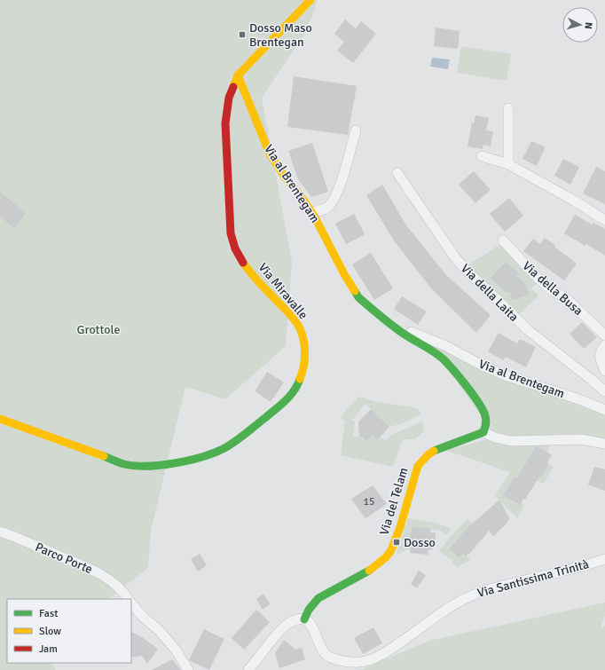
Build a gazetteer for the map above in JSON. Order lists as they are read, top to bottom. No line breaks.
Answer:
{"streets":{"street":["Via al Brentegam","Via della Busa","Via Miravalle","Via della Laita","Via del Telam","Parco Porte","Via Santissima Trinità"]},"crossings":[["Via al Brentegam","Via Miravalle"],["Via al Brentegam","Via del Telam"],["Via del Telam","Via Santissima Trinità"]],"parks":["Grottole"],"places":{"transit":["Dosso Maso Brentegan","Dosso"]},"house_numbers":["15"],"legend":["Fast","Slow","Jam"],"north":"right"}
